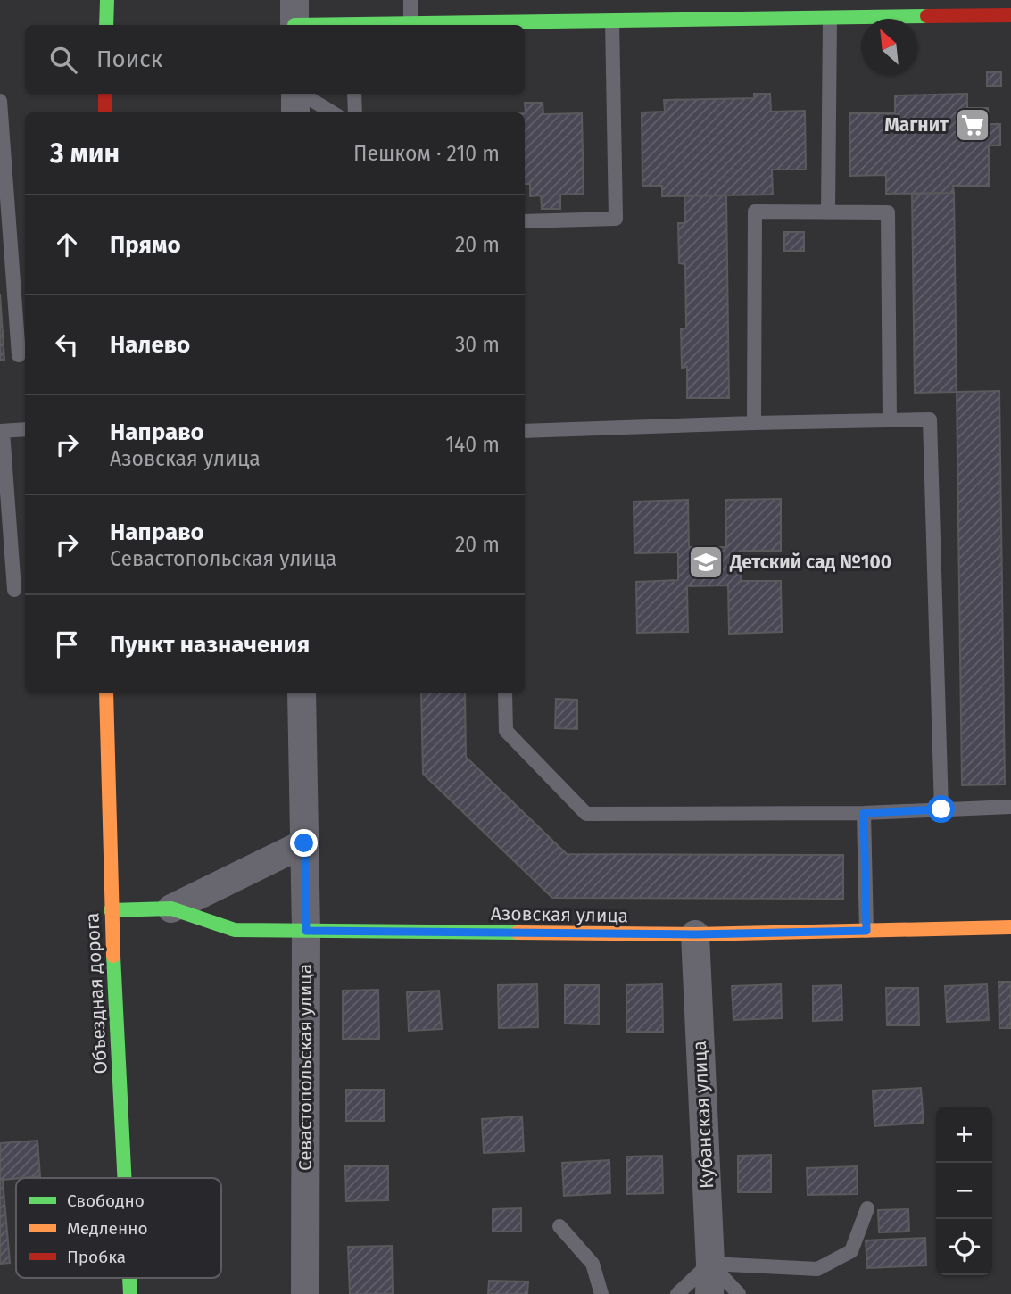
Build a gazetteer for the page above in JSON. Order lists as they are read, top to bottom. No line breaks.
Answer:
{"streets":{"street":["Азовская улица","Объездная дорога","Севастопольская улица","Кубанская улица"]},"crossings":[["Азовская улица","Объездная дорога"],["Азовская улица","Севастопольская улица"],["Азовская улица","Кубанская улица"]],"places":{"supermarket":["Магнит"],"school or university":["Детский сад №100"]},"legend":["Свободно","Медленно","Пробка"],"north":"top left","page":{"search":"Поиск","heading":["3 мин","Пешком · 210 m"],"list":[["Прямо","20 m"],["Налево","30 m"],["Направо","Азовская улица","140 m"],["Направо","Севастопольская улица","20 m"],"Пункт назначения"],"map_buttons":["+","−"]}}
